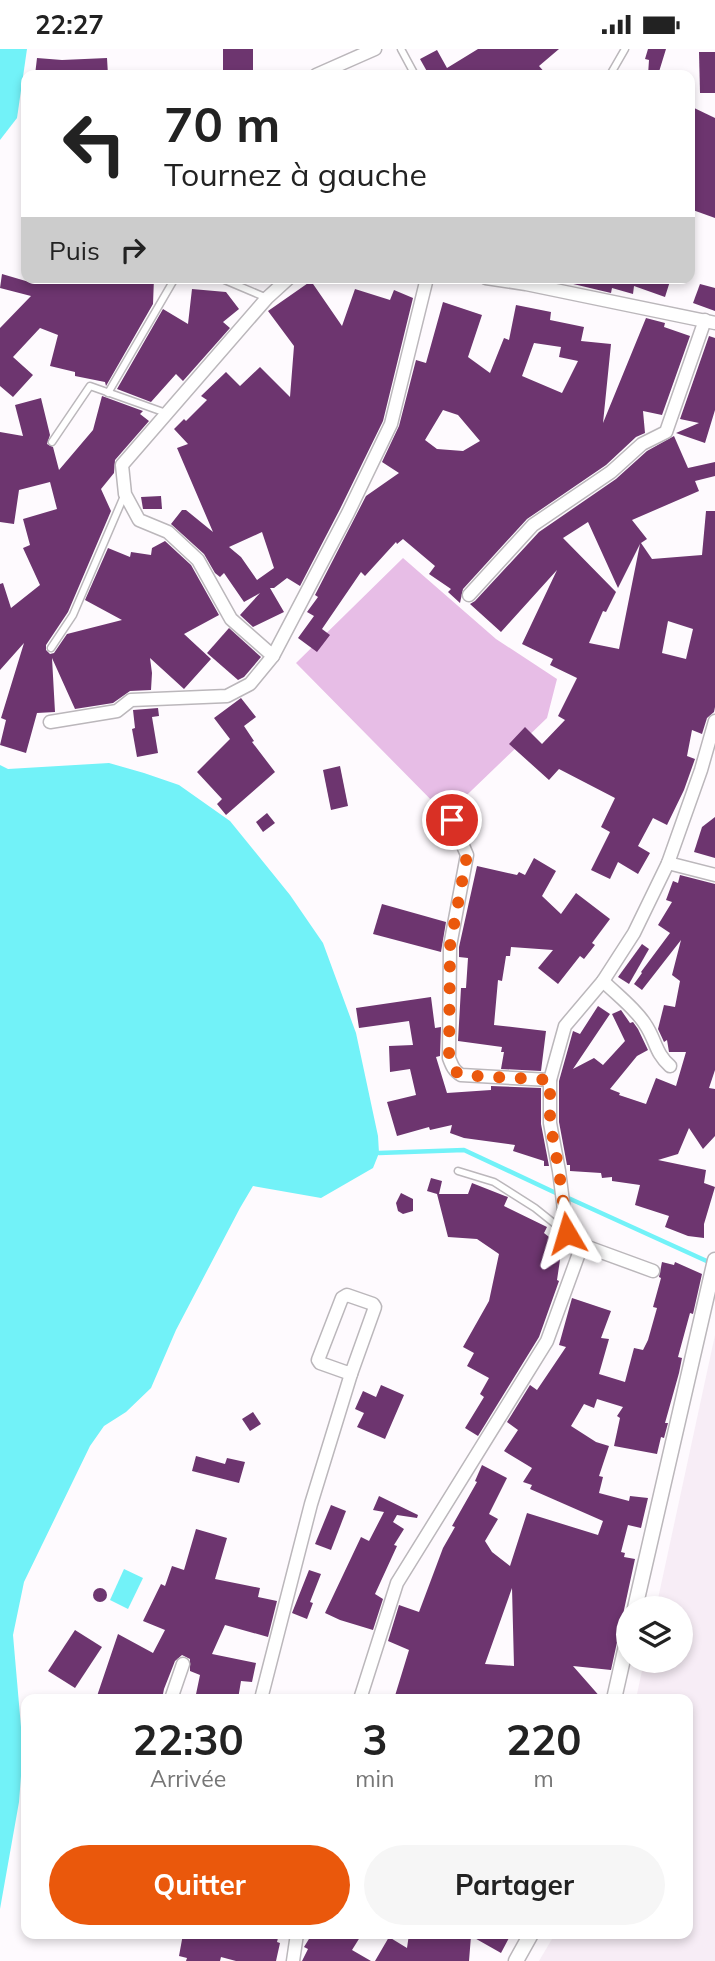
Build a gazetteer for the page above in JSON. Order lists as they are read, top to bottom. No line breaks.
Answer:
{"page":{"status":"22:27","turn":["70 m","Tournez à gauche"],"then":"Puis","eta":["22:30","Arrivée","3","min","220","m"],"buttons":["Quitter","Partager"]}}
